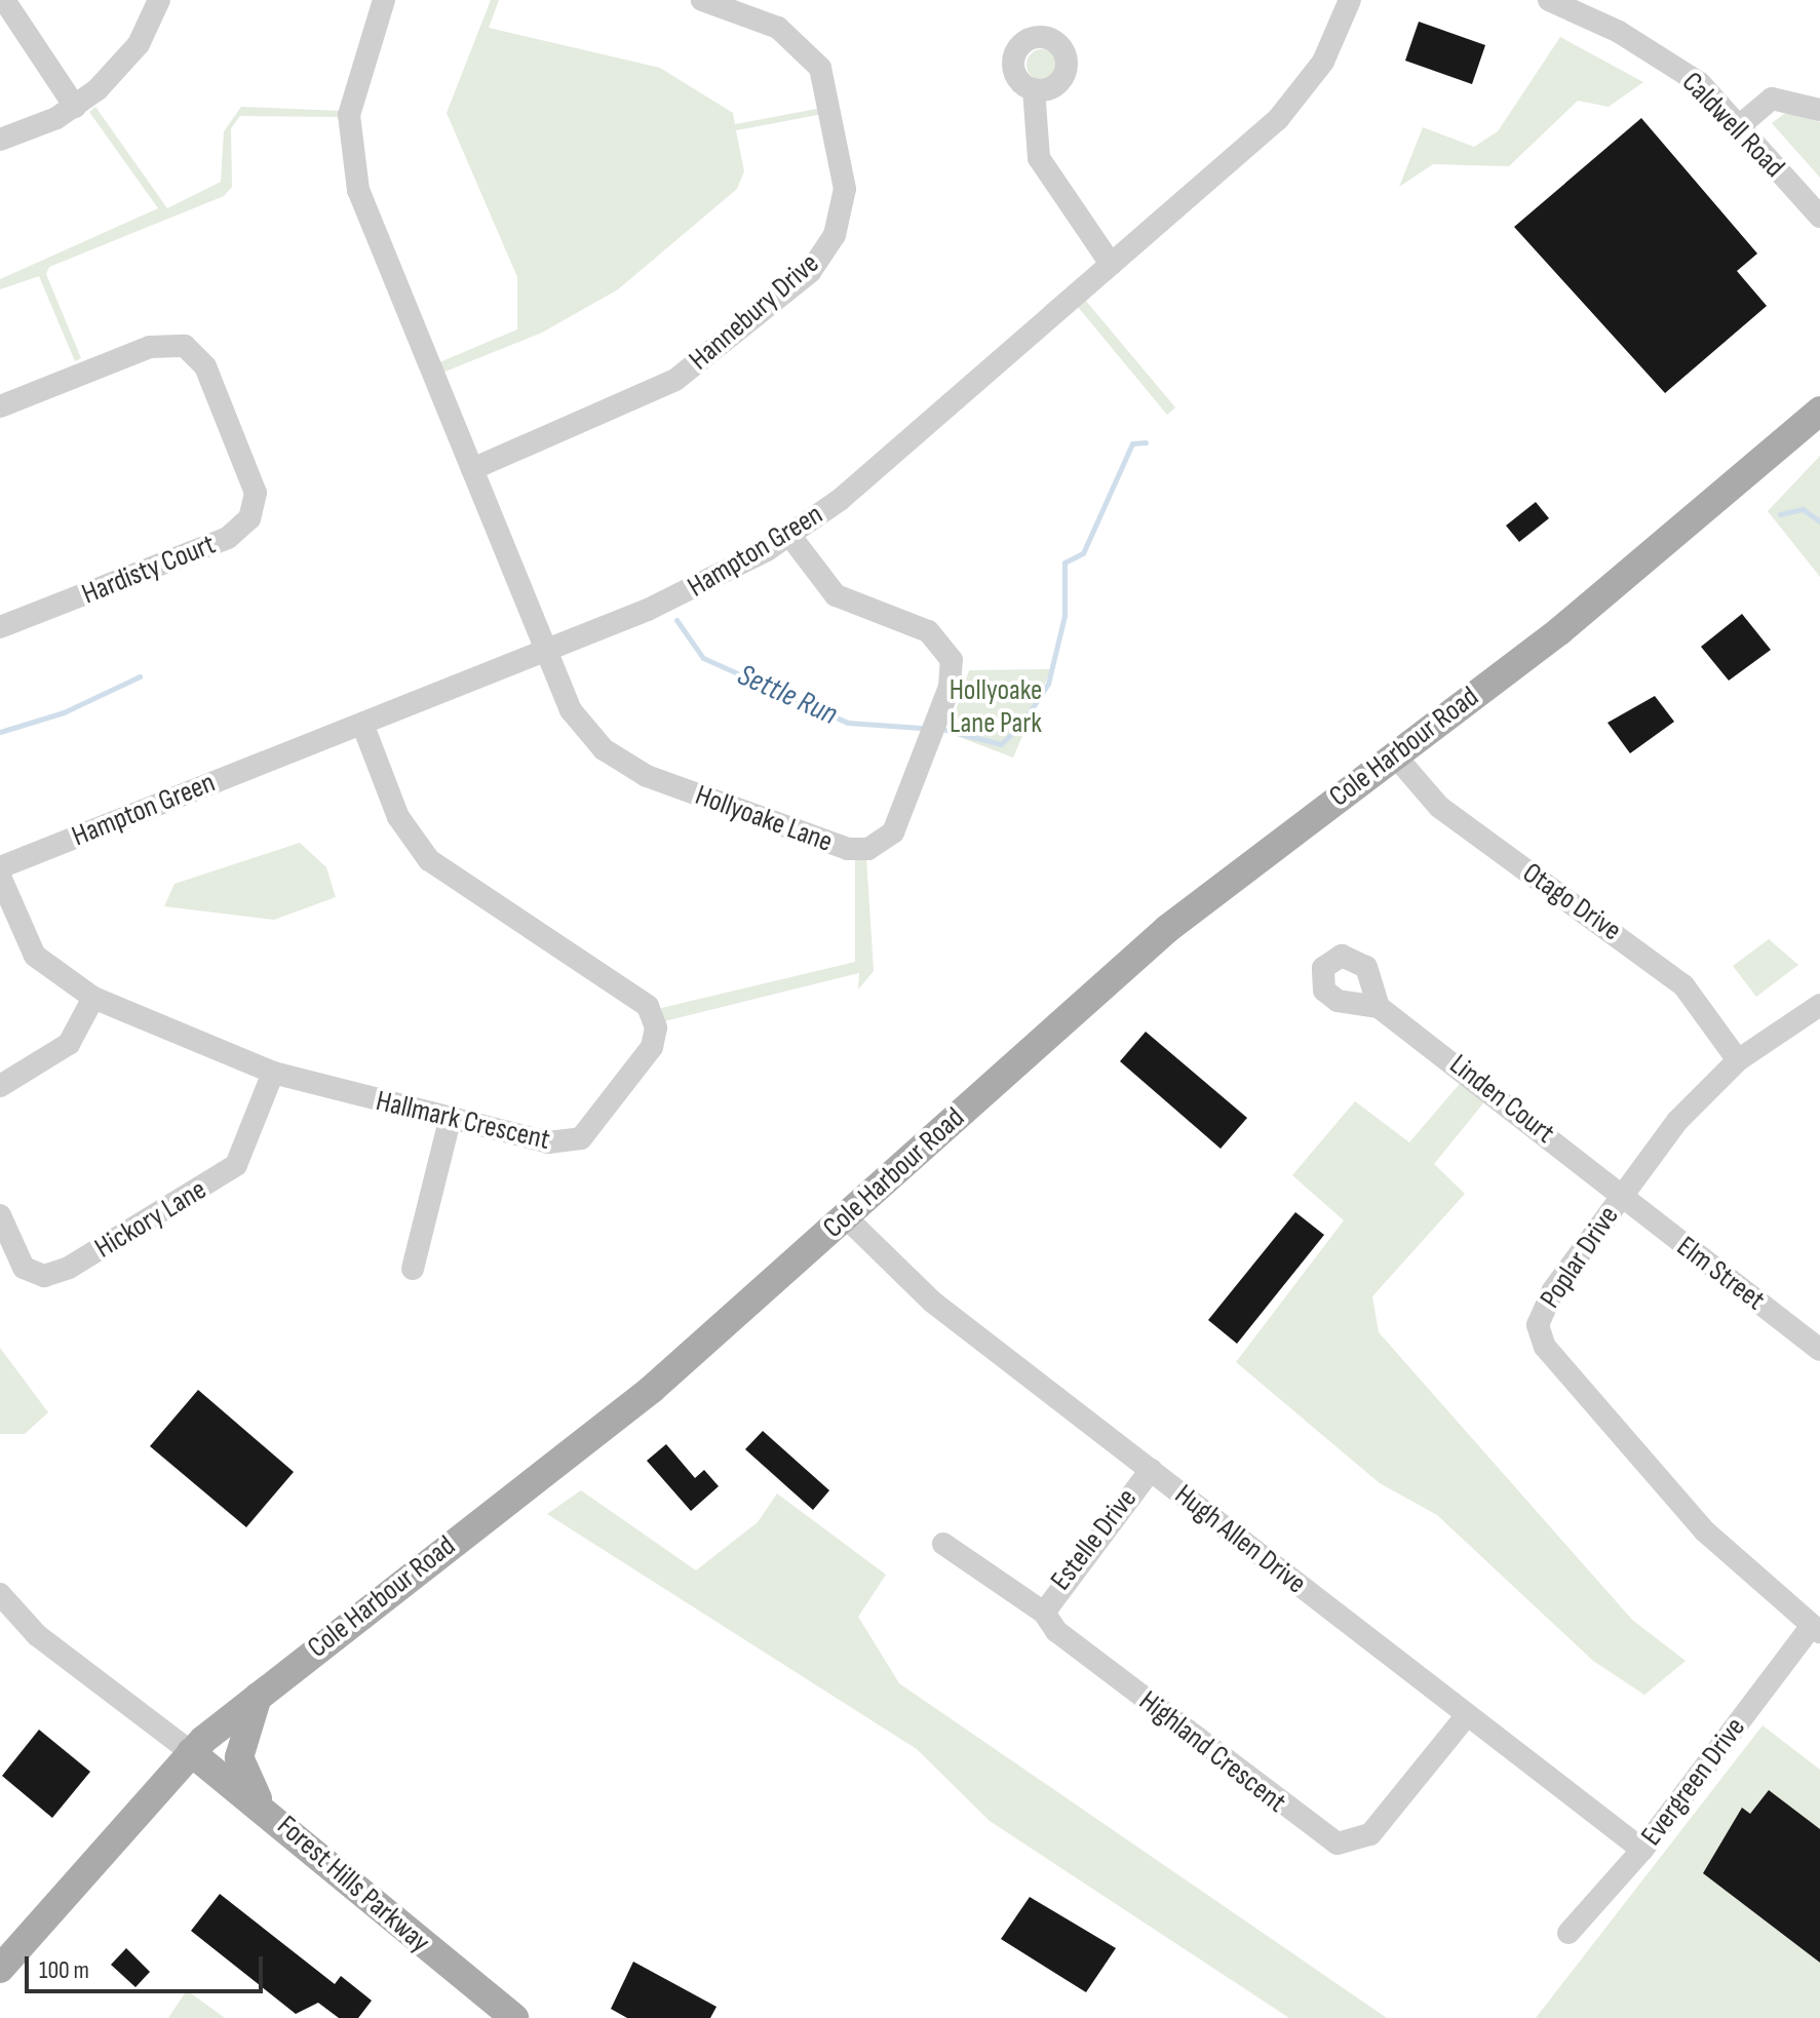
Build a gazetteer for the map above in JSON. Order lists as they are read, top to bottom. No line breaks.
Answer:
{"streets":{"main road":["Cole Harbour Road","Forest Hills Parkway"],"street":["Caldwell Road","Hannebury Drive","Hampton Green","Hardisty Court","Hollyoake Lane","Otago Drive","Linden Court","Hallmark Crescent","Hickory Lane","Poplar Drive","Elm Street","Estelle Drive","Hugh Allen Drive","Highland Crescent","Evergreen Drive"]},"crossings":[["Hampton Green","Hollyoake Lane"],["Hampton Green","Hallmark Crescent"],["Cole Harbour Road","Otago Drive"],["Cole Harbour Road","Hugh Allen Drive"],["Cole Harbour Road","Forest Hills Parkway"],["Otago Drive","Poplar Drive"],["Linden Court","Poplar Drive"],["Linden Court","Elm Street"],["Hallmark Crescent","Hickory Lane"],["Poplar Drive","Elm Street"],["Poplar Drive","Evergreen Drive"],["Estelle Drive","Hugh Allen Drive"],["Estelle Drive","Highland Crescent"],["Hugh Allen Drive","Highland Crescent"],["Hugh Allen Drive","Evergreen Drive"]],"water":["Settle Run"],"parks":["Hollyoake Lane Park"],"scale_bar":"100 m"}
